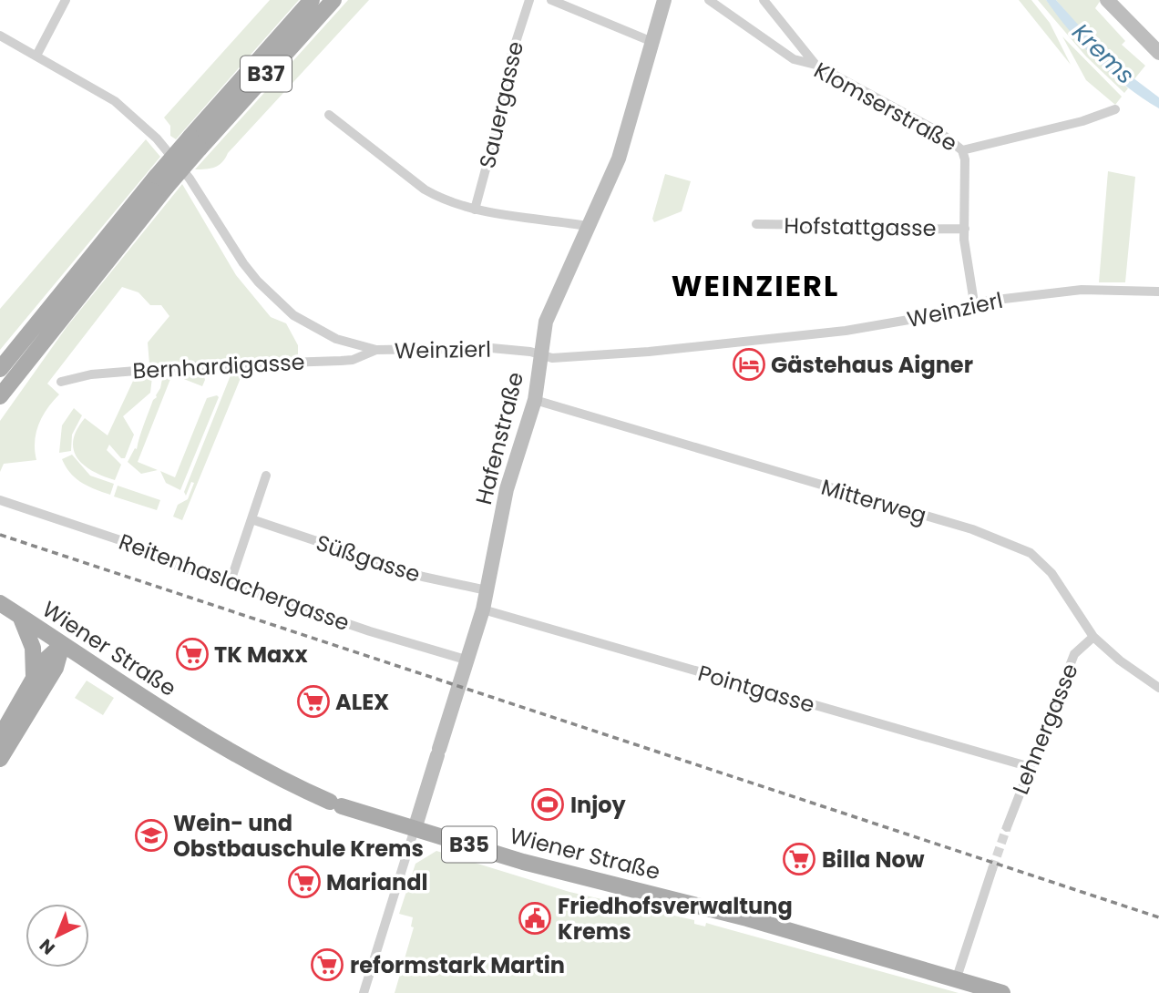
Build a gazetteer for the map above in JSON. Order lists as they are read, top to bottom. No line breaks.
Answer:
{"streets":{"main road":["B37","Wiener Straße","B35"],"street":["Sauergasse","Klomserstraße","Hofstattgasse","Weinzierl","Bernhardigasse","Hafenstraße","Mitterweg","Süßgasse","Reitenhaslachergasse","Pointgasse","Lehnergasse"]},"crossings":[["Weinzierl","Bernhardigasse"],["Weinzierl","Hafenstraße"],["Hafenstraße","Mitterweg"],["Hafenstraße","Süßgasse"],["Hafenstraße","Reitenhaslachergasse"],["Hafenstraße","Wiener Straße"],["Hafenstraße","Pointgasse"],["Mitterweg","Lehnergasse"],["Pointgasse","Lehnergasse"]],"districts":["WEINZIERL"],"water":["Krems"],"places":{"hotel":["Gästehaus Aigner"],"supermarket":["TK Maxx","ALEX","Billa Now","Mariandl","reformstark Martin"],"sports":["Injoy"],"school or university":["Wein- und Obstbauschule Krems"],"public building":["Friedhofsverwaltung Krems"]},"north":"bottom left"}
